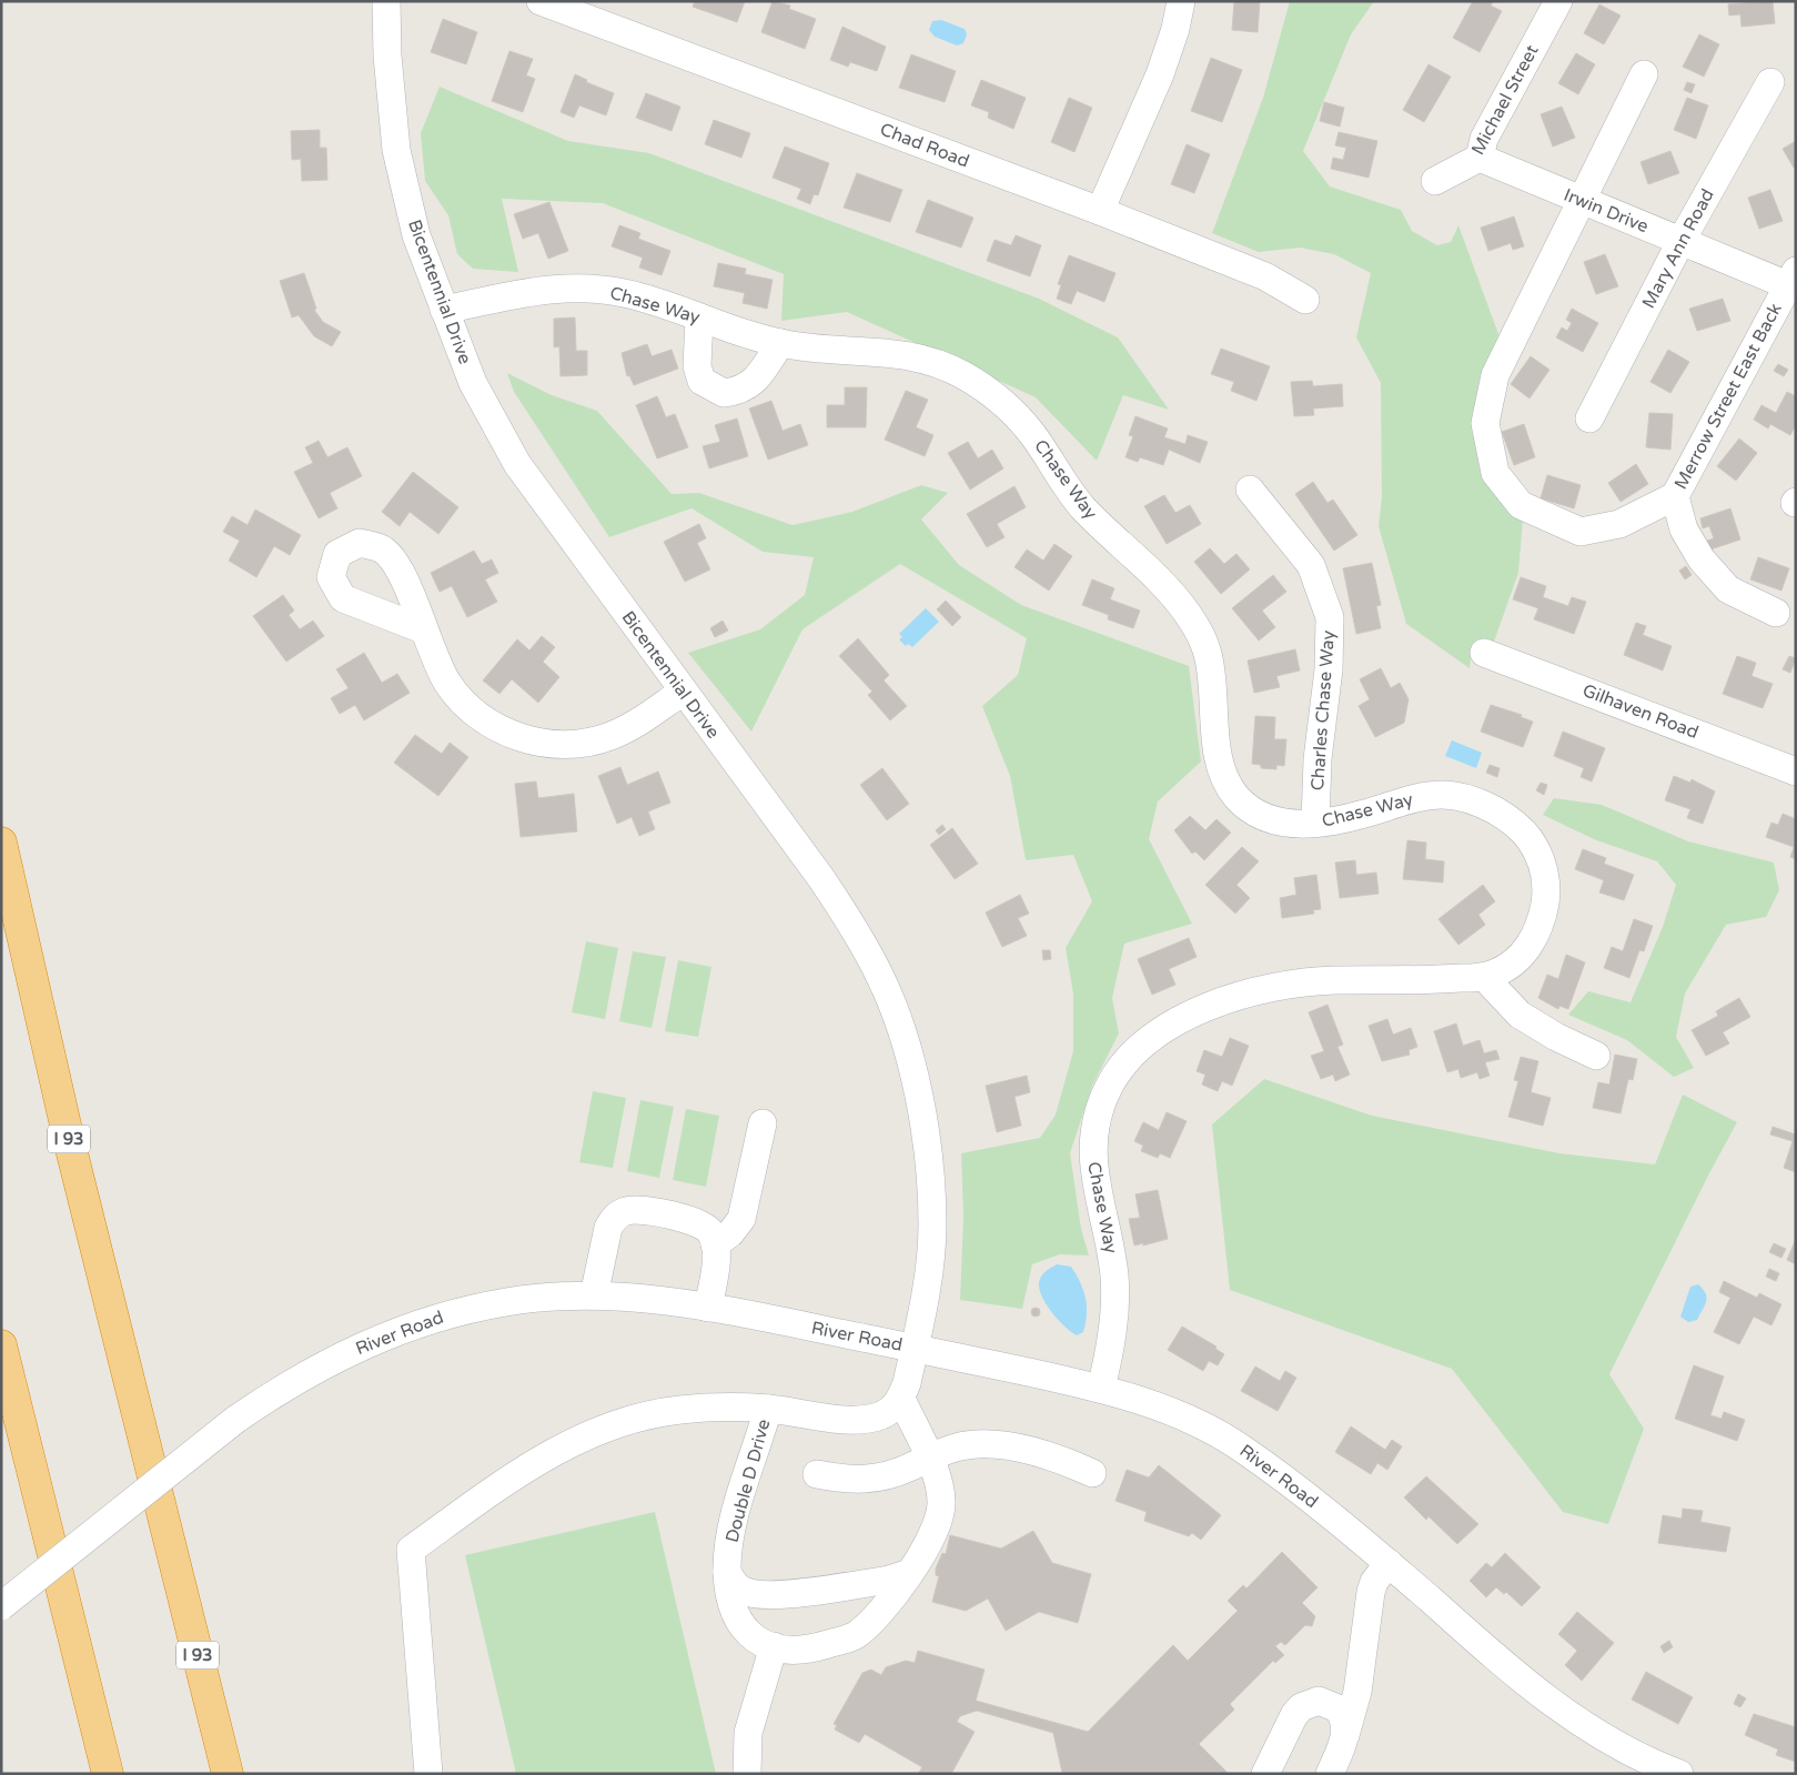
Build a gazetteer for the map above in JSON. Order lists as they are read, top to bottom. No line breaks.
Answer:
{"streets":{"highway":["I 93"],"street":["Michael Street","Chad Road","Irwin Drive","Mary Ann Road","Bicentennial Drive","Chase Way","Merrow Street East Back","Charles Chase Way","Gilhaven Road","River Road","Double D Drive"]},"crossings":[["Michael Street","Irwin Drive"],["Irwin Drive","Mary Ann Road"],["Irwin Drive","Merrow Street East Back"],["Bicentennial Drive","Chase Way"],["Bicentennial Drive","River Road"],["Chase Way","Charles Chase Way"],["Chase Way","River Road"]]}
